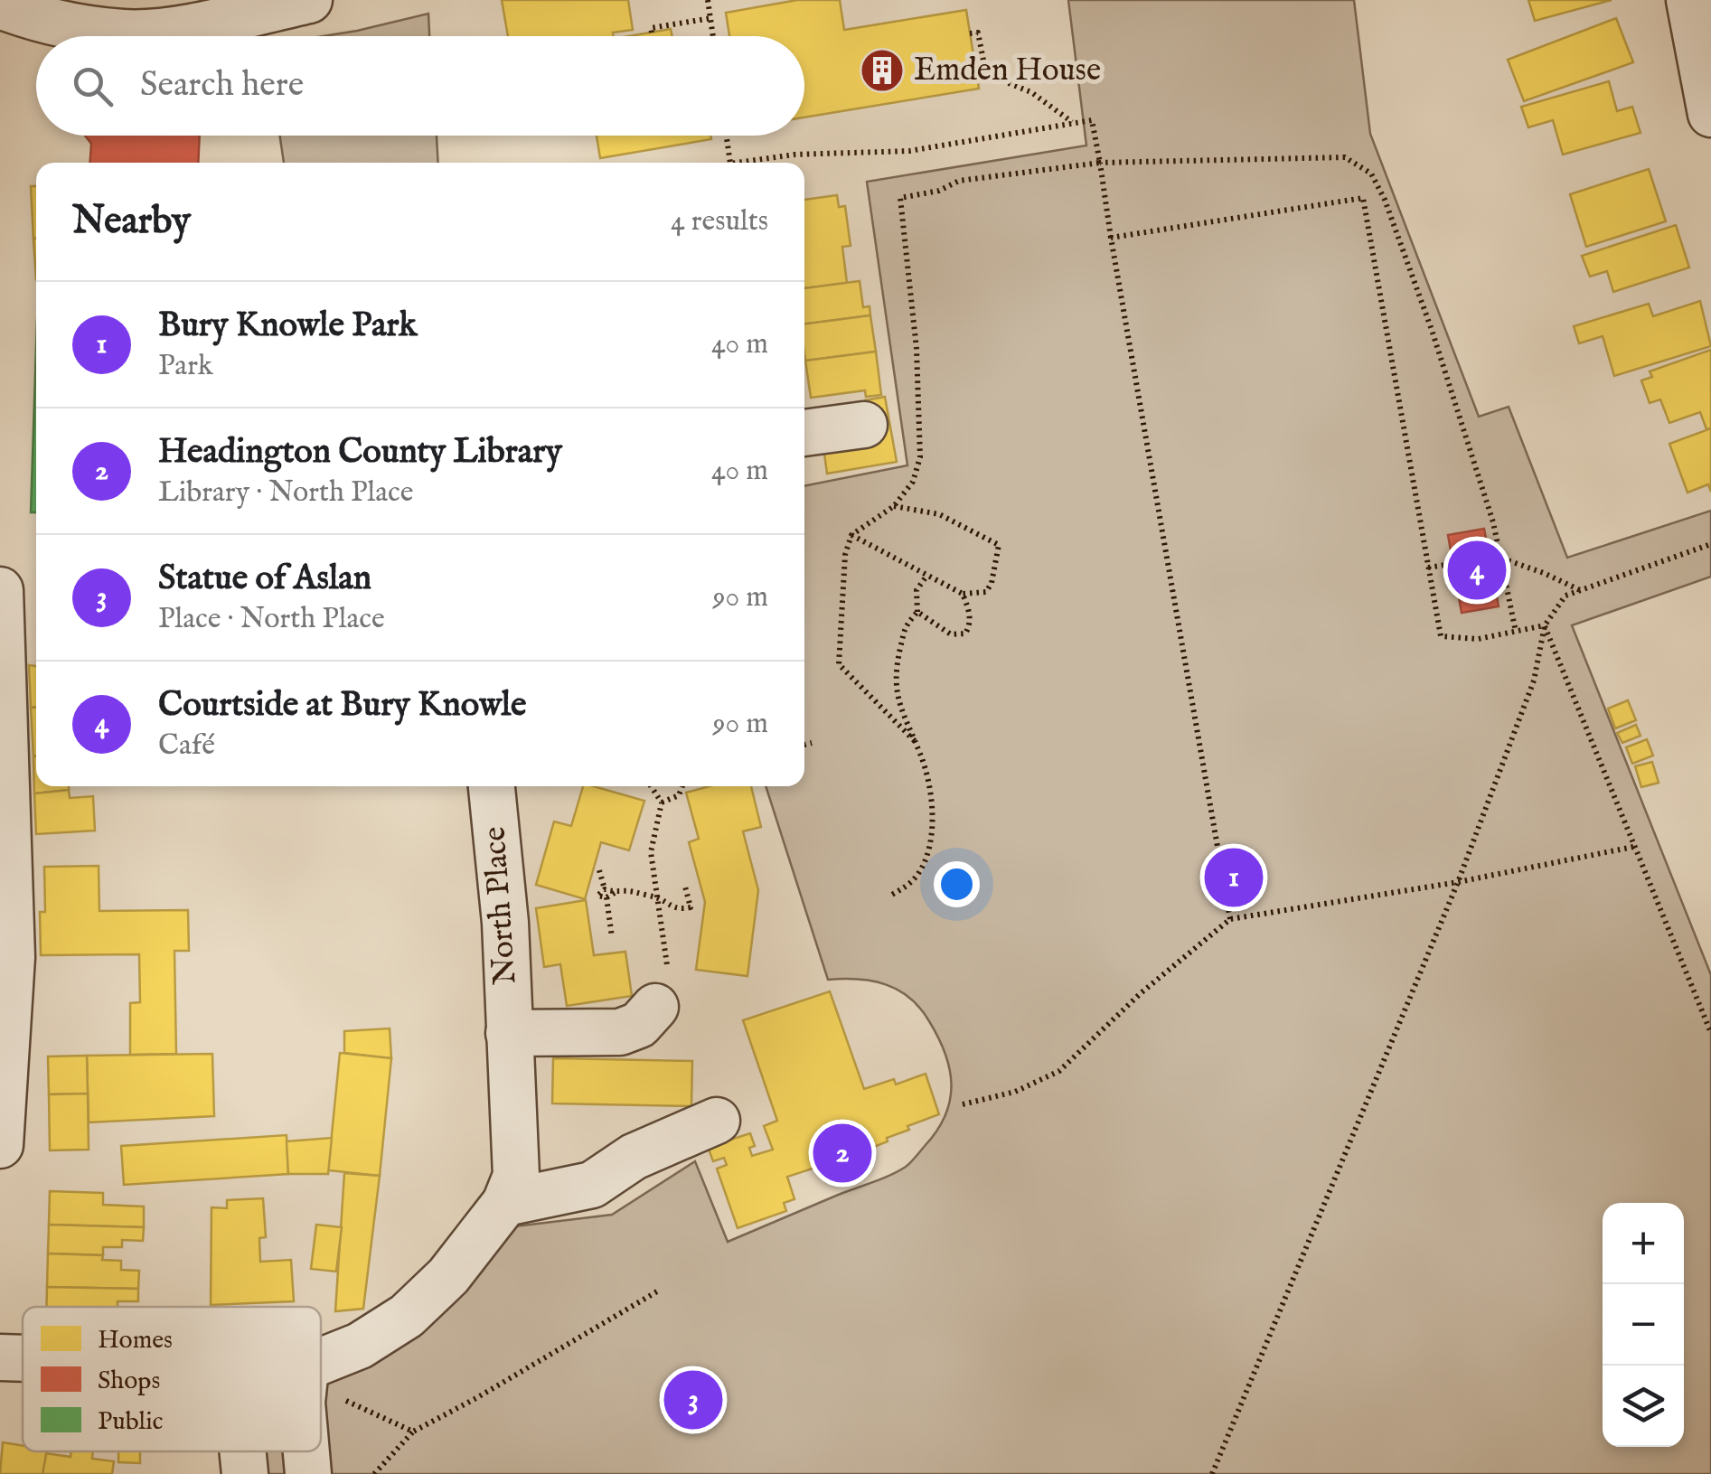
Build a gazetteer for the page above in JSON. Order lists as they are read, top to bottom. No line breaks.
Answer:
{"streets":{"street":["North Place"]},"places":{"building":["Emden House"]},"legend":["Homes","Shops","Public"],"page":{"search":"Search here","heading":["Nearby","4 results"],"list":[{"mark":"1","name":"Bury Knowle Park","note":"Park","value":"40 m"},{"mark":"2","name":"Headington County Library","note":"Library · North Place","value":"40 m"},{"mark":"3","name":"Statue of Aslan","note":"Place · North Place","value":"90 m"},{"mark":"4","name":"Courtside at Bury Knowle","note":"Café","value":"90 m"}],"pins":["4","1","2","3"],"map_buttons":["+","−"]}}
